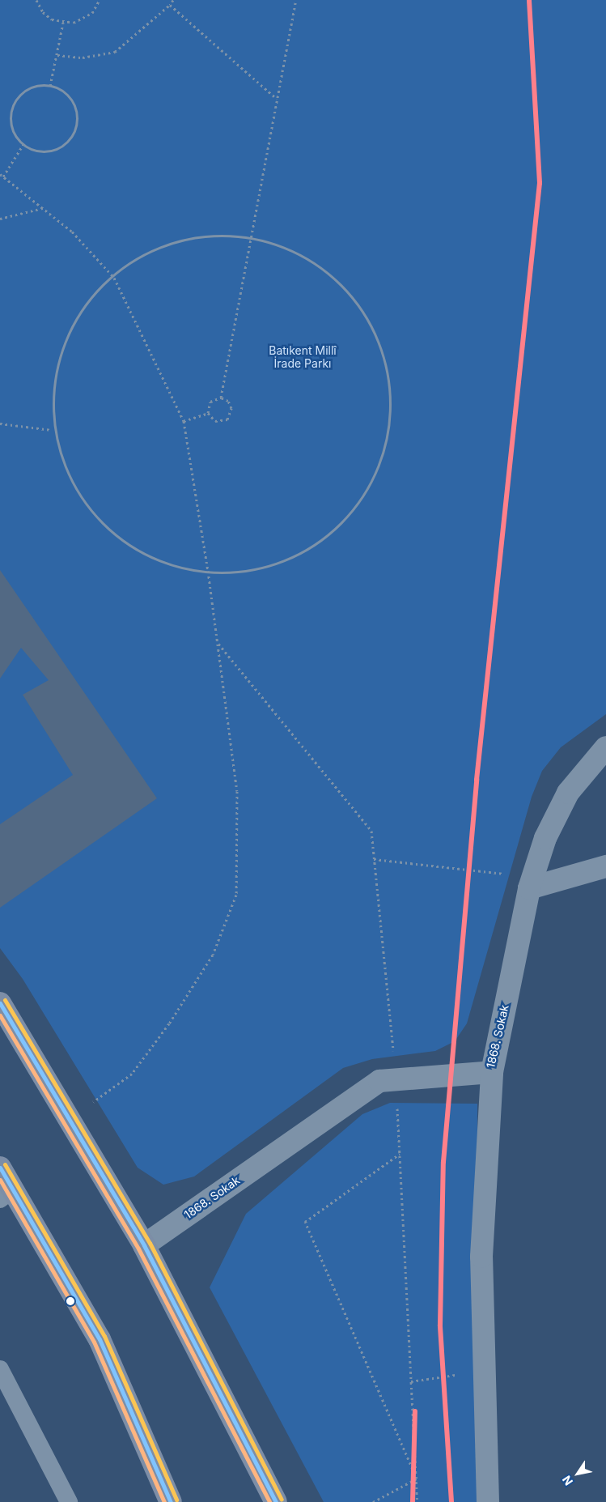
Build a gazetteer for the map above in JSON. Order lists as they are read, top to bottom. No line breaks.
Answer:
{"streets":{"street":["1868. Sokak"]},"parks":["Batıkent Millî İrade Parkı"],"north":"bottom left"}
